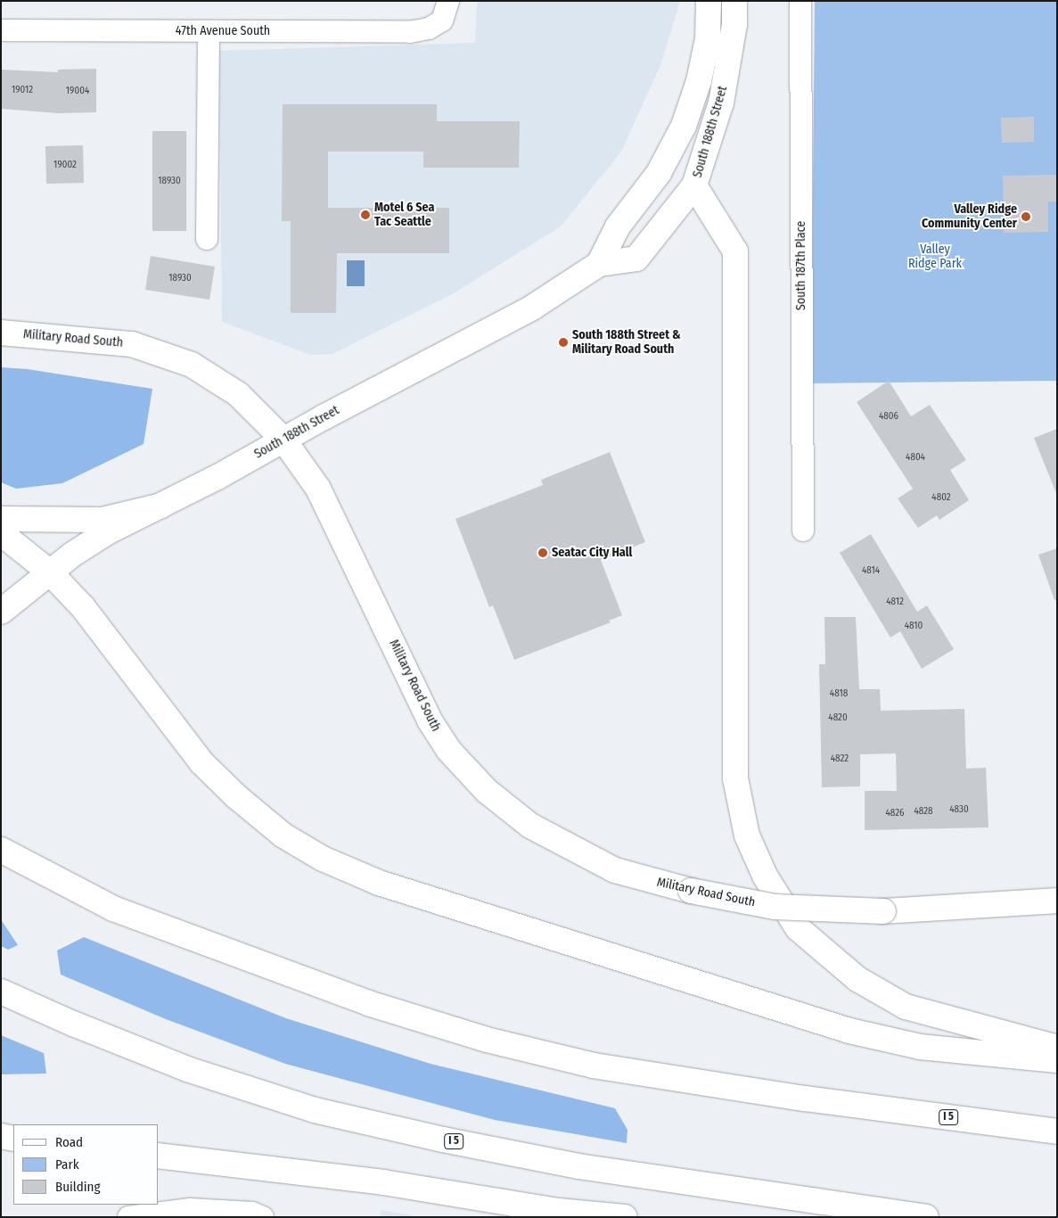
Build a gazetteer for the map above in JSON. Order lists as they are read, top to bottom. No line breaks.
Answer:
{"streets":{"main road":["South 188th Street","Military Road South","I 5"],"street":["47th Avenue South","South 187th Place"]},"crossings":[["South 188th Street","Military Road South"]],"parks":["Valley Ridge Park"],"places":["Motel 6 Sea Tac Seattle","Valley Ridge Community Center","South 188th Street & Military Road South","Seatac City Hall"],"house_numbers":["19012","19004","19002","18930","18930","4806","4804","4802","4814","4812","4810","4818","4820","4822","4830","4828","4826"],"legend":["Road","Park","Building"]}
